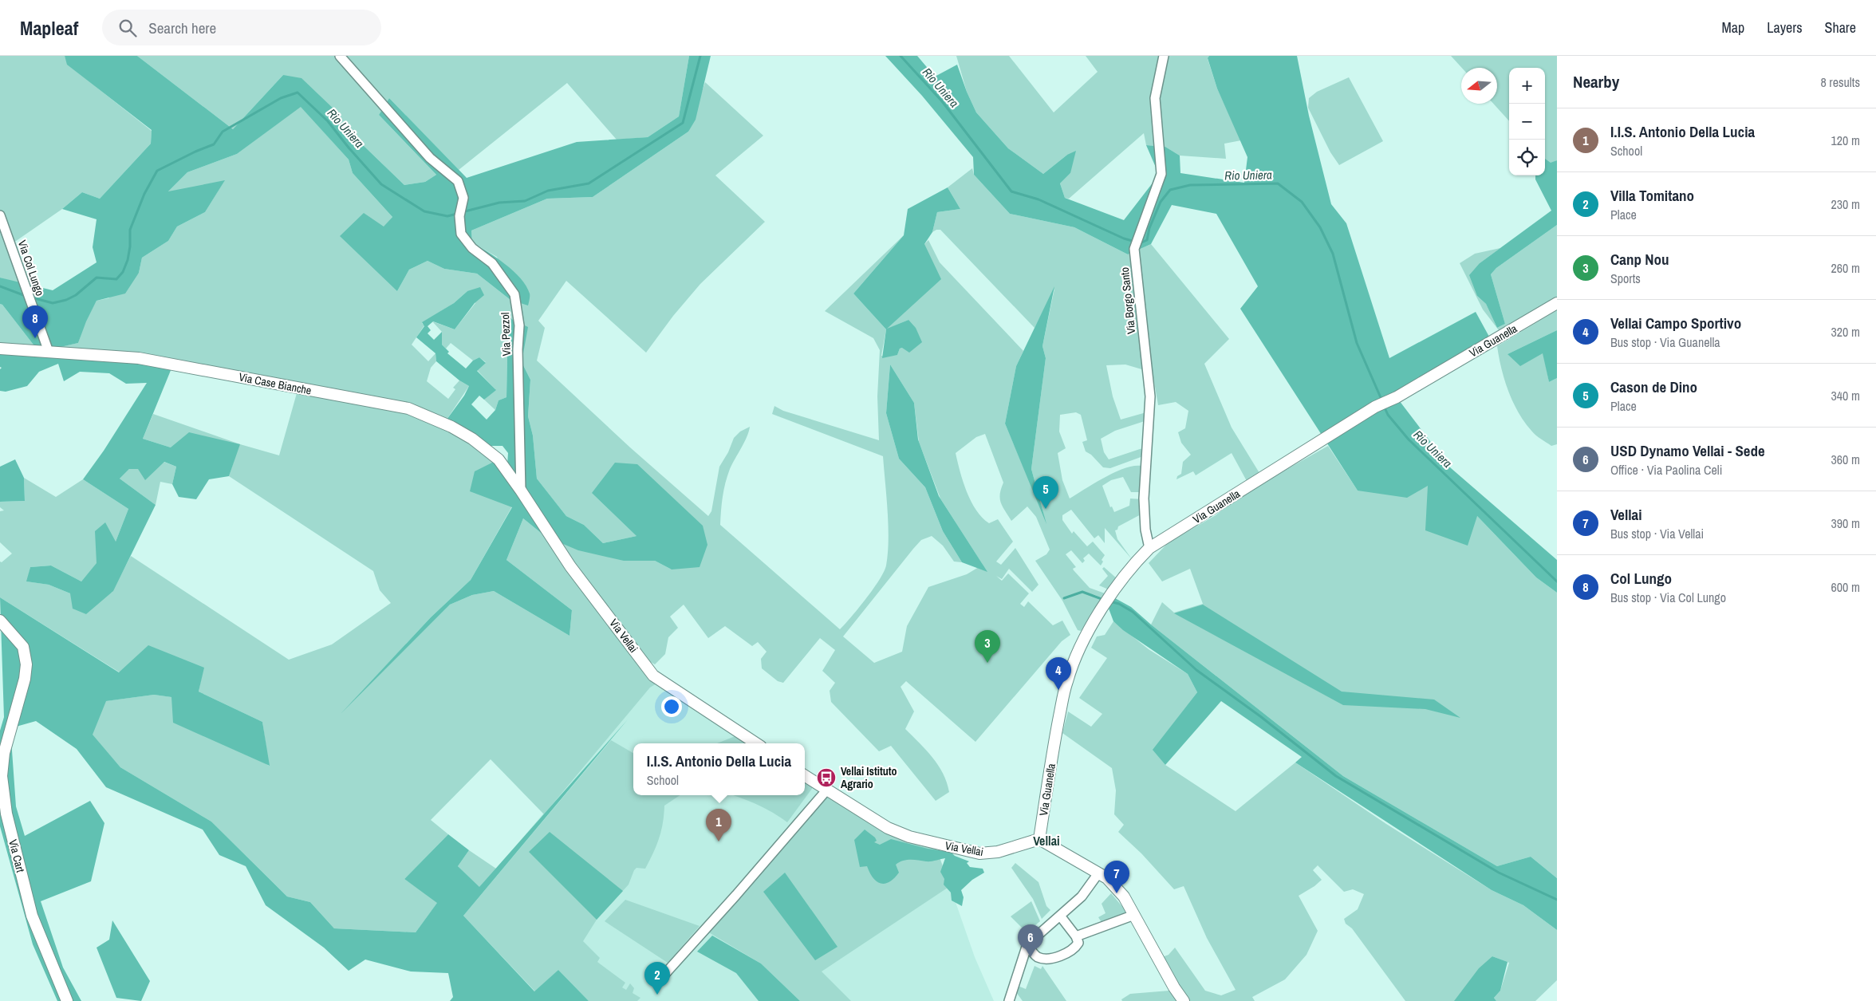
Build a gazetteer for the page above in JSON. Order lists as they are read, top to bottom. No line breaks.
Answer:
{"streets":{"street":["Via Col Lungo","Via Borgo Santo","Via Pezzol","Via Guanella","Via Case Bianche","Via Vellai","Via Cart"]},"crossings":[["Via Col Lungo","Via Case Bianche"],["Via Borgo Santo","Via Guanella"],["Via Pezzol","Via Case Bianche"],["Via Pezzol","Via Vellai"],["Via Guanella","Via Vellai"],["Via Case Bianche","Via Vellai"]],"districts":["Vellai"],"water":["Rio Uniera"],"places":{"bus stop":["Vellai Istituto Agrario"]},"north":"left","page":{"header":"Mapleaf","search":"Search here","nav":["Map","Layers","Share"],"heading":["Nearby","8 results"],"map_buttons":["+","−"],"list":[{"mark":"1","name":"I.I.S. Antonio Della Lucia","note":"School","value":"120 m"},{"mark":"2","name":"Villa Tomitano","note":"Place","value":"230 m"},{"mark":"3","name":"Canp Nou","note":"Sports","value":"260 m"},{"mark":"4","name":"Vellai Campo Sportivo","note":"Bus stop · Via Guanella","value":"320 m"},{"mark":"5","name":"Cason de Dino","note":"Place","value":"340 m"},{"mark":"6","name":"USD Dynamo Vellai - Sede","note":"Office · Via Paolina Celi","value":"360 m"},{"mark":"7","name":"Vellai","note":"Bus stop · Via Vellai","value":"390 m"},{"mark":"8","name":"Col Lungo","note":"Bus stop · Via Col Lungo","value":"600 m"}],"pins":["8","5","3","4","1","7","6","2"],"popup":["I.I.S. Antonio Della Lucia","School"]}}
